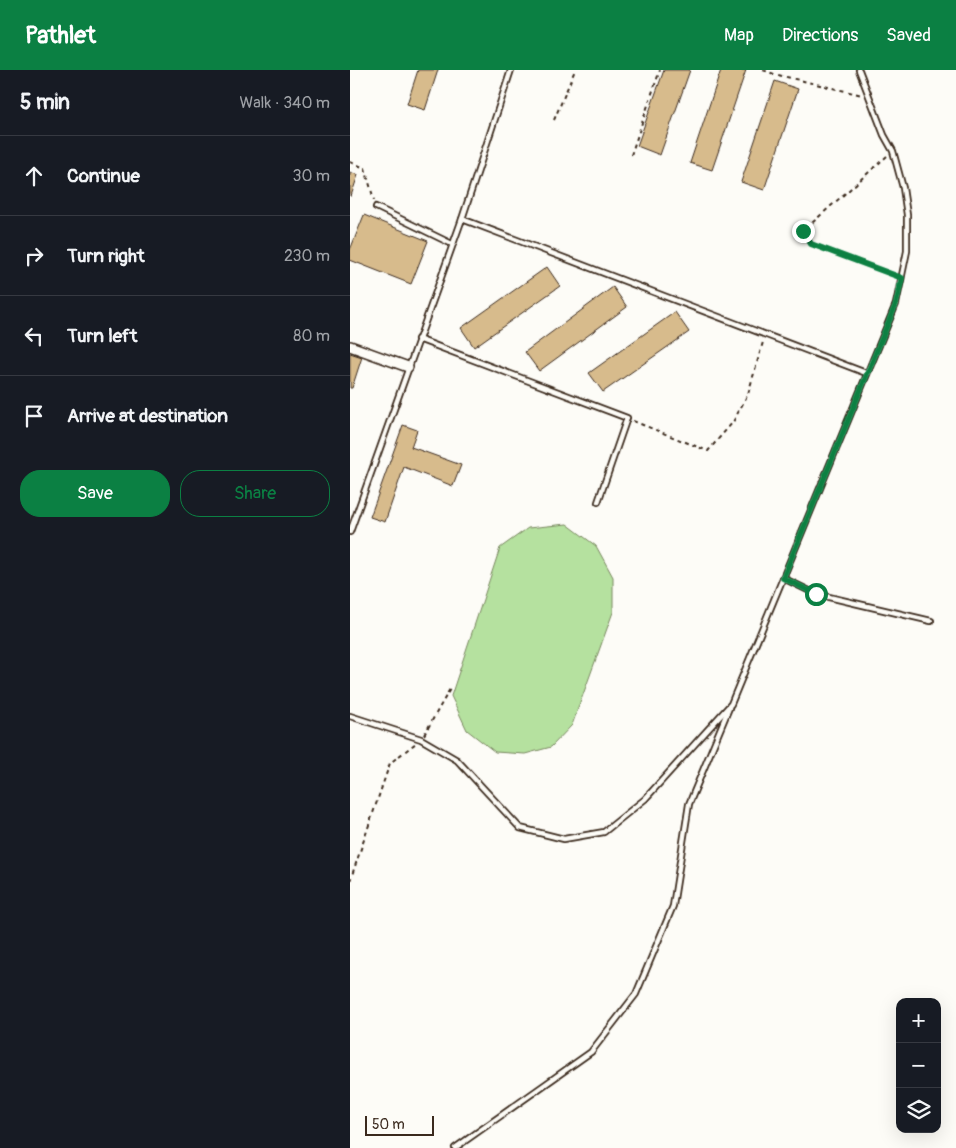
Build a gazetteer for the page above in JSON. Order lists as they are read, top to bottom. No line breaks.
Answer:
{"scale_bar":"50 m","page":{"header":"Pathlet","nav":["Map","Directions","Saved"],"heading":["5 min","Walk · 340 m"],"list":[["Continue","30 m"],["Turn right","230 m"],["Turn left","80 m"],"Arrive at destination"],"buttons":["Save","Share"],"map_buttons":["+","−"],"scale":"50 m"}}
